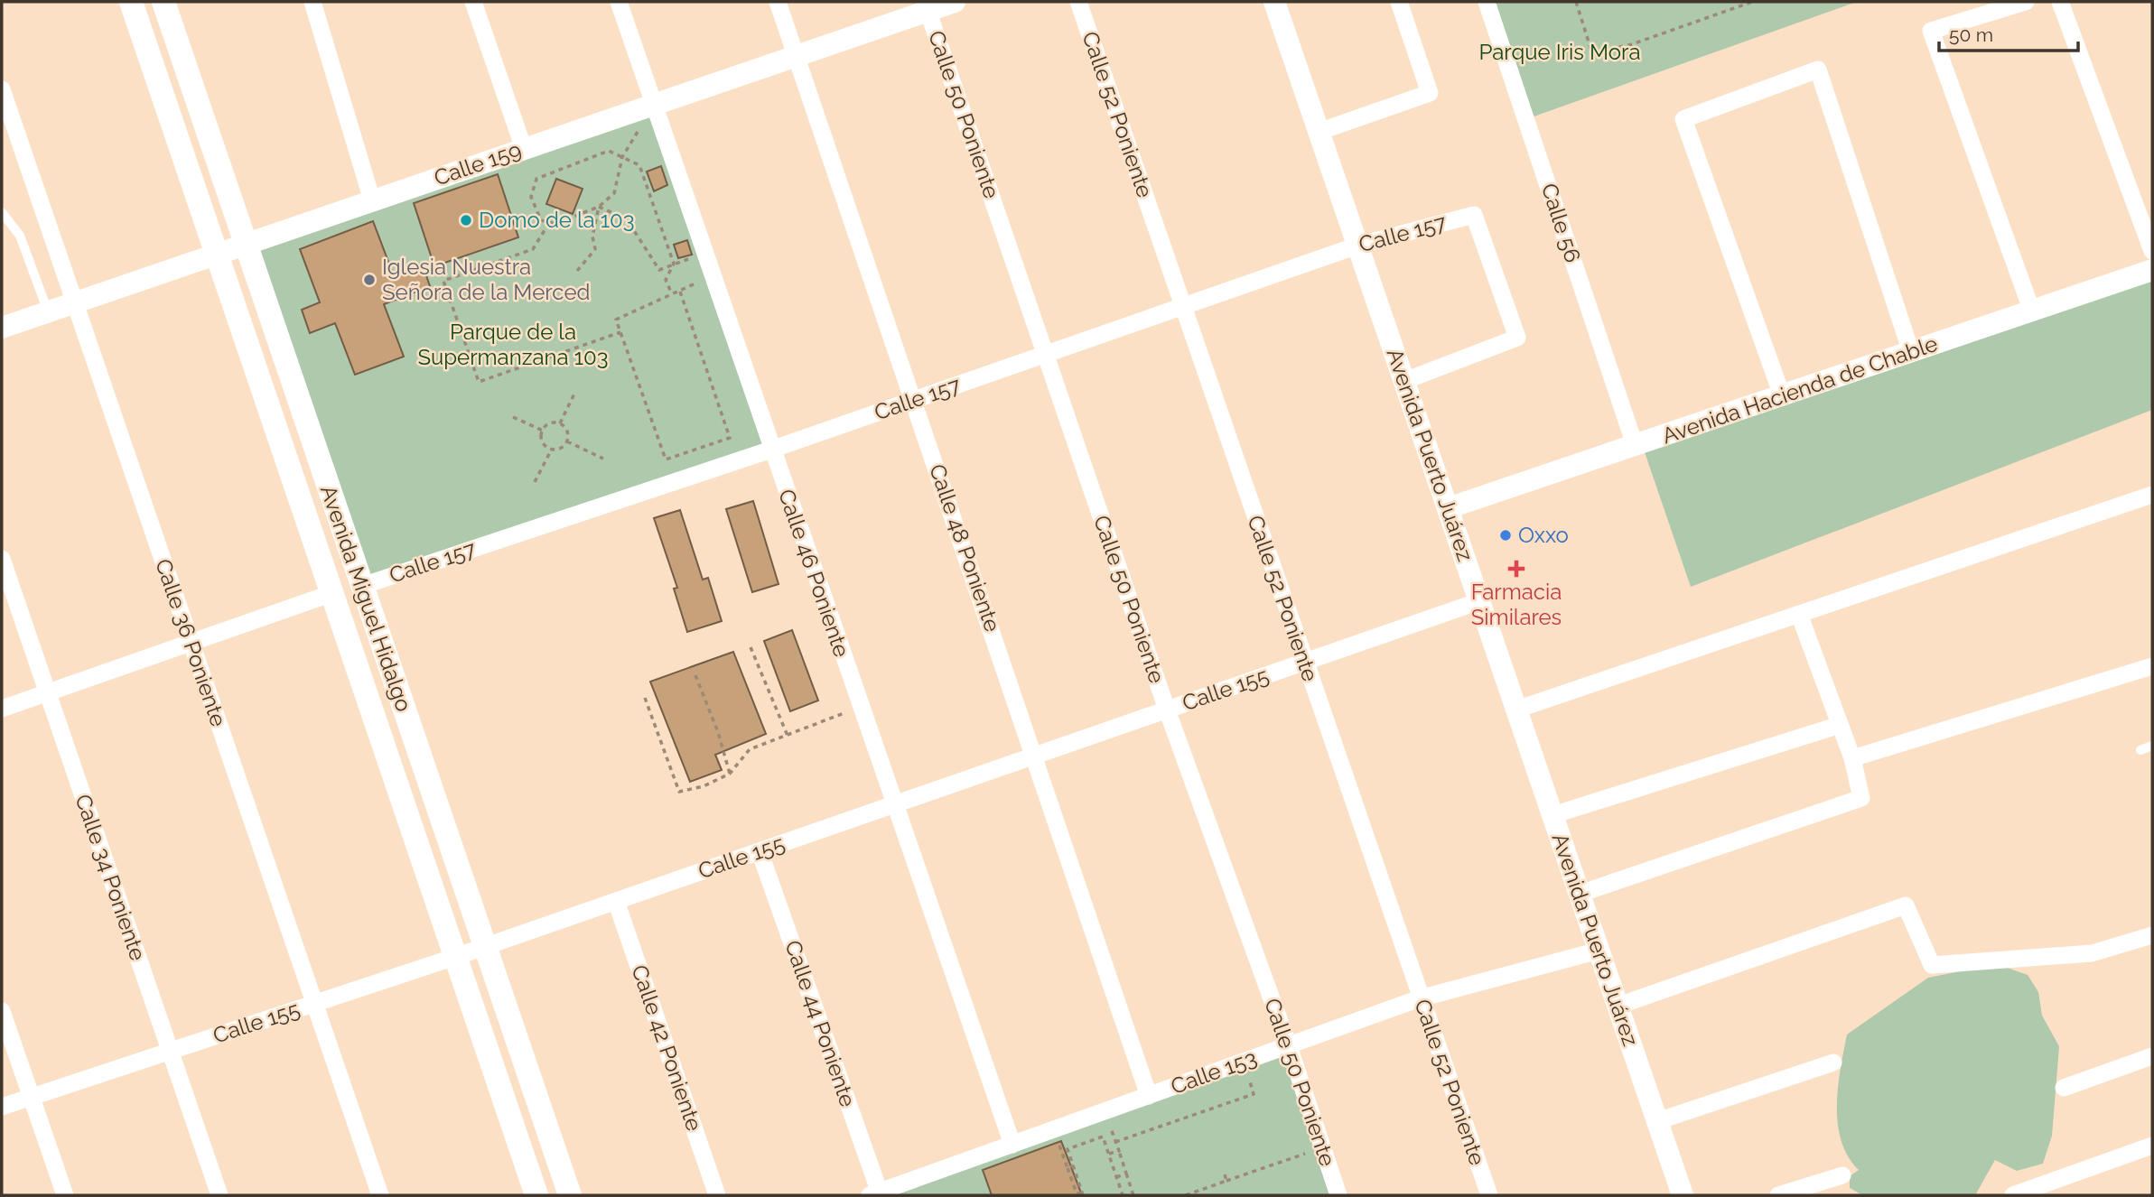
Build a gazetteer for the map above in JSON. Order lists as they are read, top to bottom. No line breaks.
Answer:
{"streets":{"main road":["Avenida Miguel Hidalgo"],"street":["Calle 50 Poniente","Calle 52 Poniente","Calle 159","Calle 56","Calle 157","Avenida Hacienda de Chable","Avenida Puerto Juárez","Calle 48 Poniente","Calle 46 Poniente","Calle 36 Poniente","Calle 155","Calle 34 Poniente","Calle 44 Poniente","Calle 42 Poniente","Calle 153"]},"crossings":[["Calle 50 Poniente","Calle 159"],["Calle 50 Poniente","Calle 157"],["Calle 50 Poniente","Calle 155"],["Calle 50 Poniente","Calle 153"],["Calle 52 Poniente","Calle 157"],["Calle 52 Poniente","Calle 155"],["Calle 52 Poniente","Calle 153"],["Calle 159","Calle 48 Poniente"],["Calle 159","Calle 46 Poniente"],["Calle 159","Avenida Miguel Hidalgo"],["Calle 159","Calle 36 Poniente"],["Calle 56","Avenida Hacienda de Chable"],["Calle 157","Avenida Puerto Juárez"],["Calle 157","Calle 48 Poniente"],["Calle 157","Calle 46 Poniente"],["Calle 157","Avenida Miguel Hidalgo"],["Avenida Hacienda de Chable","Avenida Puerto Juárez"],["Avenida Puerto Juárez","Calle 155"],["Avenida Puerto Juárez","Calle 153"],["Calle 48 Poniente","Calle 155"],["Calle 48 Poniente","Calle 153"],["Calle 46 Poniente","Calle 155"],["Calle 46 Poniente","Calle 153"],["Avenida Miguel Hidalgo","Calle 155"],["Calle 36 Poniente","Calle 155"],["Calle 155","Calle 34 Poniente"],["Calle 155","Calle 44 Poniente"],["Calle 155","Calle 42 Poniente"],["Calle 44 Poniente","Calle 153"]],"parks":["Parque Iris Mora","Parque de la Supermanzana 103"],"places":{"other":["Domo de la 103","Iglesia Nuestra Señora de la Merced","Oxxo"],"health":["Farmacia Similares"]},"scale_bar":"50 m"}
